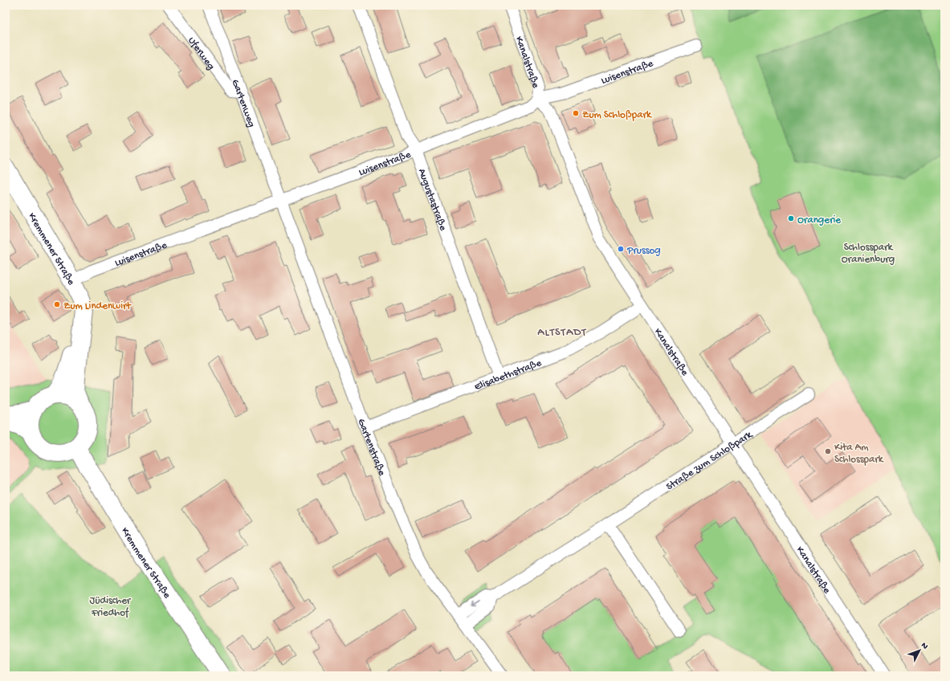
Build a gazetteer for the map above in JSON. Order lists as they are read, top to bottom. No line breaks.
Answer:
{"streets":{"main road":["Kremmener Straße"],"street":["Uferweg","Kanalstraße","Luisenstraße","Gartenweg","Augustastraße","Elisabethstraße","Gartenstraße","Straße zum Schloßpark"]},"crossings":[["Uferweg","Gartenweg"],["Kanalstraße","Luisenstraße"],["Kanalstraße","Elisabethstraße"],["Kanalstraße","Straße zum Schloßpark"],["Luisenstraße","Gartenweg"],["Luisenstraße","Augustastraße"],["Luisenstraße","Kremmener Straße"],["Luisenstraße","Gartenstraße"],["Gartenweg","Gartenstraße"],["Augustastraße","Elisabethstraße"],["Elisabethstraße","Gartenstraße"],["Gartenstraße","Straße zum Schloßpark"]],"districts":["ALTSTADT"],"parks":["Schlosspark Oranienburg","Jüdischer Friedhof"],"places":["Zum Schloßpark","Orangerie","Prussog","Zum Lindenwirt","Kita Am Schlosspark"],"north":"top right"}
